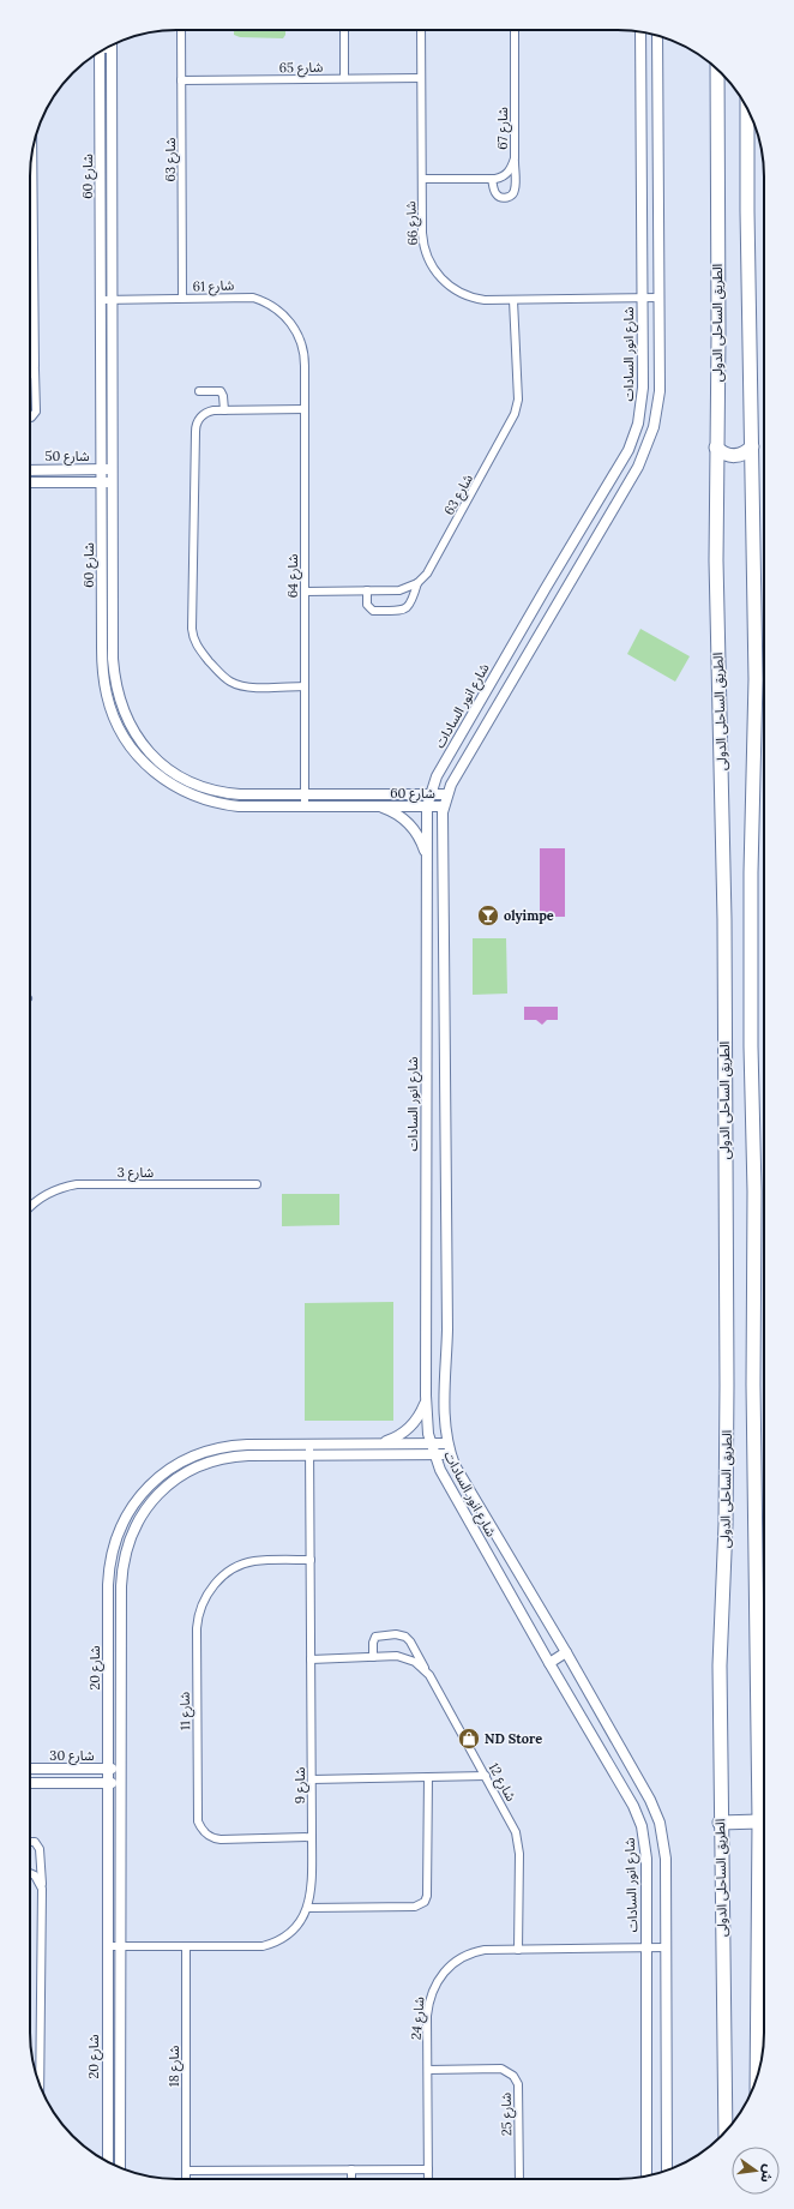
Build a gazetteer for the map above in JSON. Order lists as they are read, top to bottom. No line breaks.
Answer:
{"streets":{"highway":["الطريق الساحلى الدولى"],"main road":["شارع 60","شارع انور السادات","شارع 50","شارع 20","شارع 30"],"street":["شارع 65","شارع 67","شارع 63","شارع 66","شارع 61","شارع 64","شارع 3","شارع 11","شارع 12","شارع 9","شارع 24","شارع 18","شارع 25"]},"crossings":[["شارع 65","شارع 63"],["شارع 65","شارع 66"],["شارع 63","شارع 66"],["شارع 63","شارع 61"],["شارع 60","شارع 61"],["شارع 60","شارع انور السادات"],["شارع 60","شارع 50"],["شارع 60","شارع 64"],["شارع 66","شارع انور السادات"],["شارع 61","شارع 64"],["شارع انور السادات","شارع 20"],["شارع انور السادات","شارع 24"],["شارع 20","شارع 30"],["شارع 20","شارع 9"],["شارع 11","شارع 9"],["شارع 12","شارع 9"],["شارع 12","شارع 24"],["شارع 9","شارع 18"],["شارع 24","شارع 25"]],"places":{"bar":["olyimpe"],"shop":["ND Store"]},"north":"right"}
